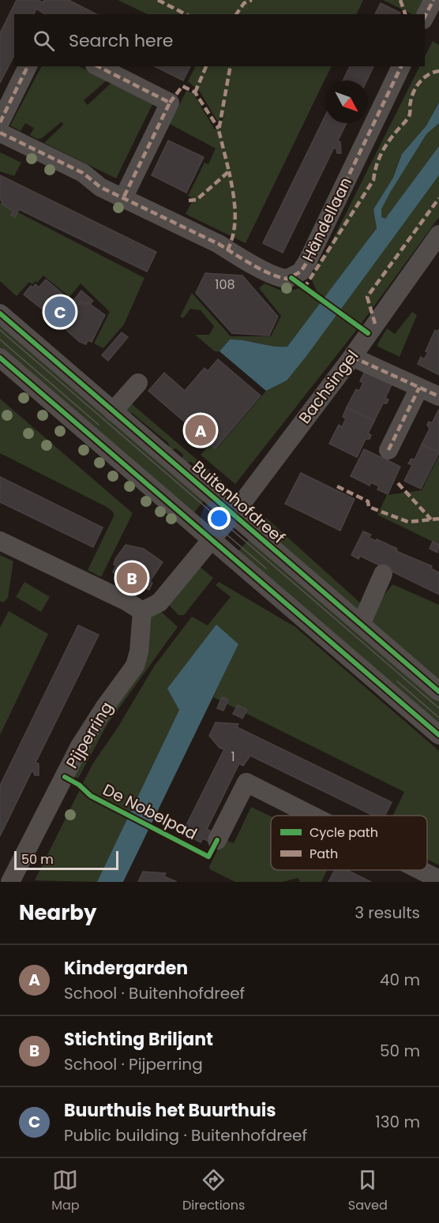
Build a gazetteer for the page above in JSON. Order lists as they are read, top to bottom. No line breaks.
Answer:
{"streets":{"street":["Händellaan","Bachsingel","Buitenhofdreef","Pijperring"],"cycle path":["De Nobelpad"]},"crossings":[["Bachsingel","Buitenhofdreef"]],"house_numbers":["108","1"],"legend":["Cycle path","Path"],"scale_bar":"50 m","north":"bottom right","page":{"search":"Search here","pins":["C","A","B"],"scale":"50 m","heading":["Nearby","3 results"],"list":[{"mark":"A","name":"Kindergarden","note":"School · Buitenhofdreef","value":"40 m"},{"mark":"B","name":"Stichting Briljant","note":"School · Pijperring","value":"50 m"},{"mark":"C","name":"Buurthuis het Buurthuis","note":"Public building · Buitenhofdreef","value":"130 m"}],"nav":["Map","Directions","Saved"]}}
